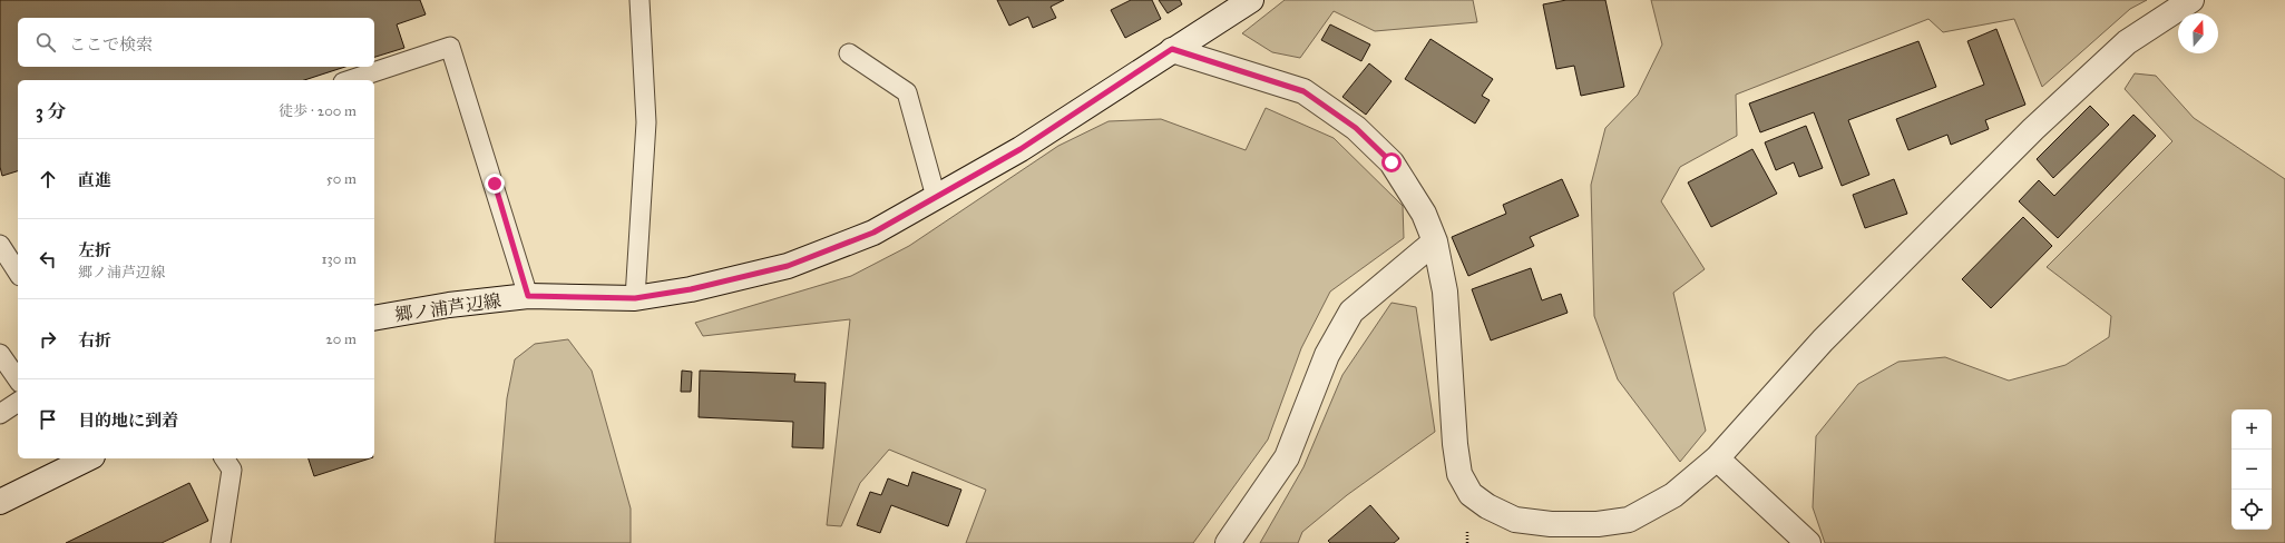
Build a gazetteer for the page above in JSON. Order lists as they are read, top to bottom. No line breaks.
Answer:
{"streets":{"street":["郷ノ浦芦辺線"]},"north":"top","page":{"search":"ここで検索","heading":["3 分","徒歩 · 200 m"],"list":[["直進","50 m"],["左折","郷ノ浦芦辺線","130 m"],["右折","20 m"],"目的地に到着"],"map_buttons":["+","−"]}}
